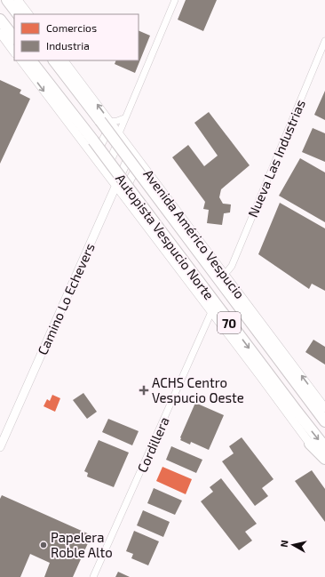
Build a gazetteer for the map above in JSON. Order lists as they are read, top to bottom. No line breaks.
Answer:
{"streets":{"highway":["Autopista Vespucio Norte","70"],"main road":["Avenida Américo Vespucio","Camino Lo Echevers"],"street":["Nueva Las Industrias","Cordillera"]},"crossings":[["Nueva Las Industrias","Avenida Américo Vespucio"],["Avenida Américo Vespucio","Autopista Vespucio Norte"],["Avenida Américo Vespucio","Camino Lo Echevers"]],"places":{"health":["ACHS Centro Vespucio Oeste"],"other":["Papelera Roble Alto"]},"legend":["Comercios","Industria"],"north":"left"}
